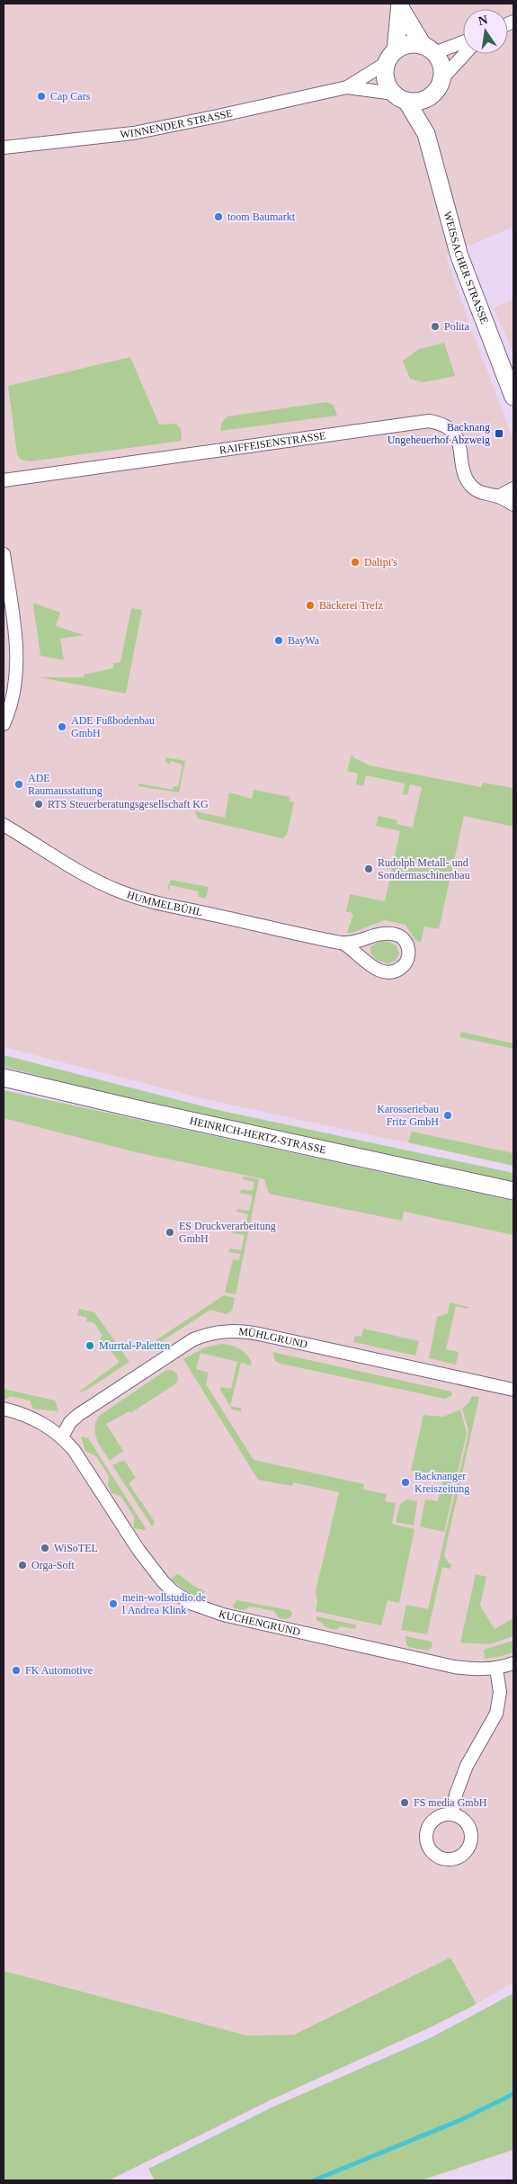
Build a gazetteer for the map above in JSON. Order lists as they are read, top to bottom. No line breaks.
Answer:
{"streets":{"street":["WINNENDER STRASSE","WEISSACHER STRASSE","RAIFFEISENSTRASSE","HUMMELBÜHL","HEINRICH-HERTZ-STRASSE","MÜHLGRUND","KUCHENGRUND"]},"crossings":[["WINNENDER STRASSE","WEISSACHER STRASSE"],["MÜHLGRUND","KUCHENGRUND"]],"places":{"other":["Cap Cars","toom Baumarkt","Polita","Dalipi's","Bäckerei Trefz","BayWa","ADE Fußbodenbau GmbH","ADE Raumausstattung","RTS Steuerberatungsgesellschaft KG","Rudolph Metall- und Sondermaschinenbau","Karosseriebau Fritz GmbH","ES Druckverarbeitung GmbH","Murrtal-Paletten","Backnanger Kreiszeitung","WiSoTEL","Orga-Soft","mein-wollstudio.de l Andrea Klink","FK Automotive","FS media GmbH"],"transit":["Backnang Ungeheuerhof Abzweig"]},"north":"top"}
